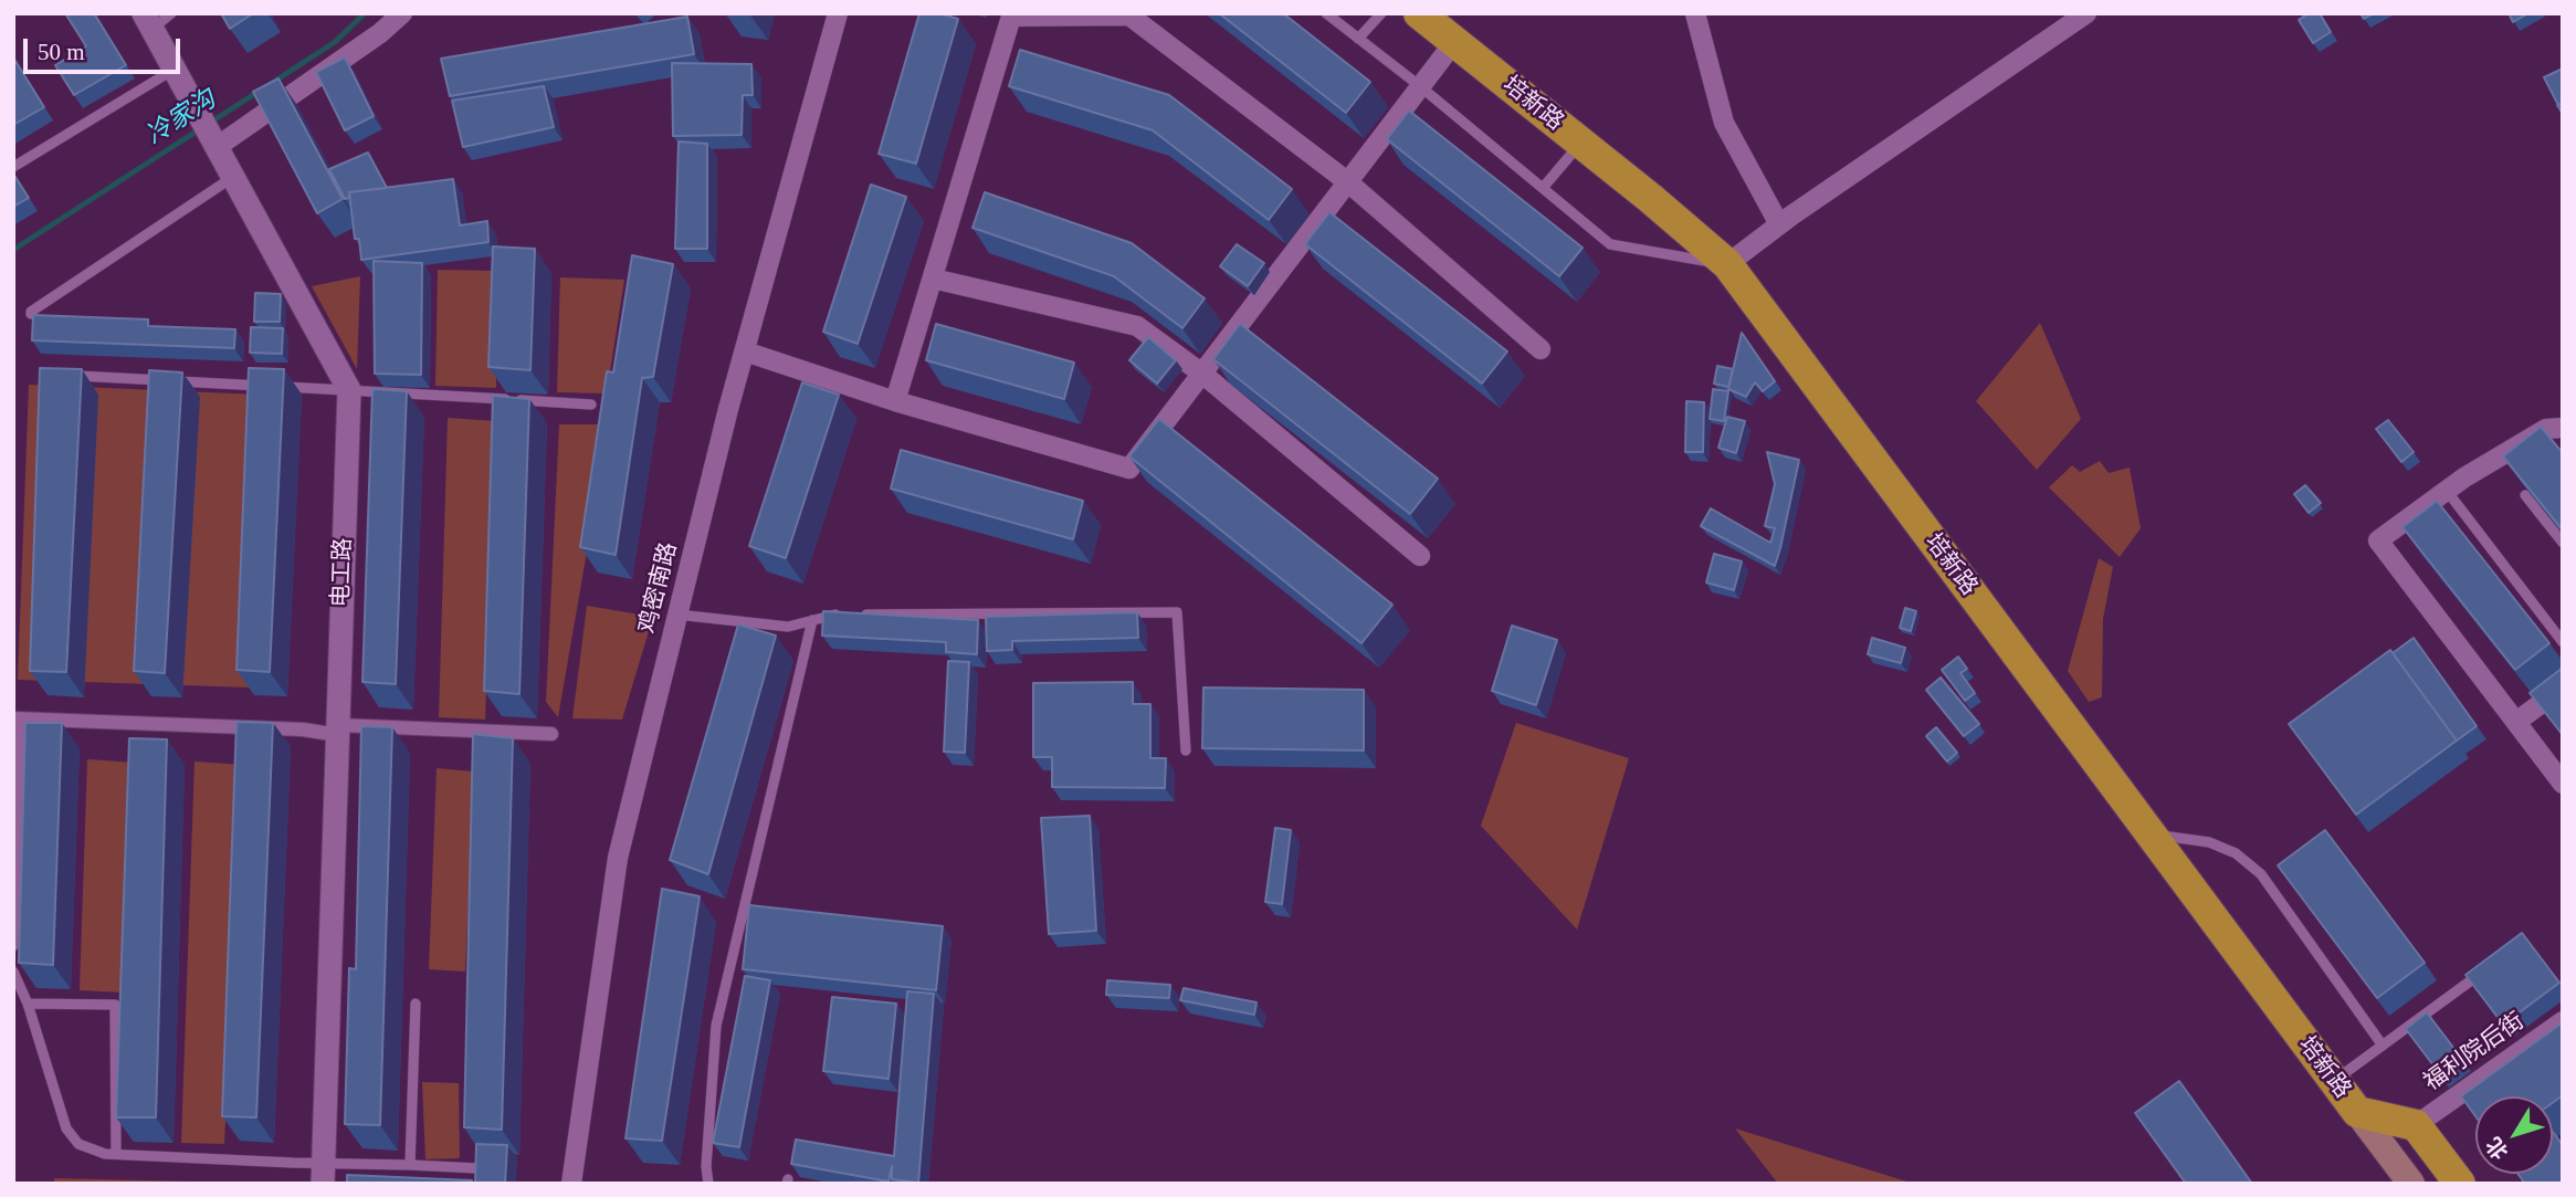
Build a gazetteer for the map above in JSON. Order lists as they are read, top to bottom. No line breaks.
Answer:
{"streets":{"highway":["培新路"],"street":["电工路","鸡密南路","福利院后街"]},"water":["冷家沟"],"scale_bar":"50 m","north":"bottom left"}
